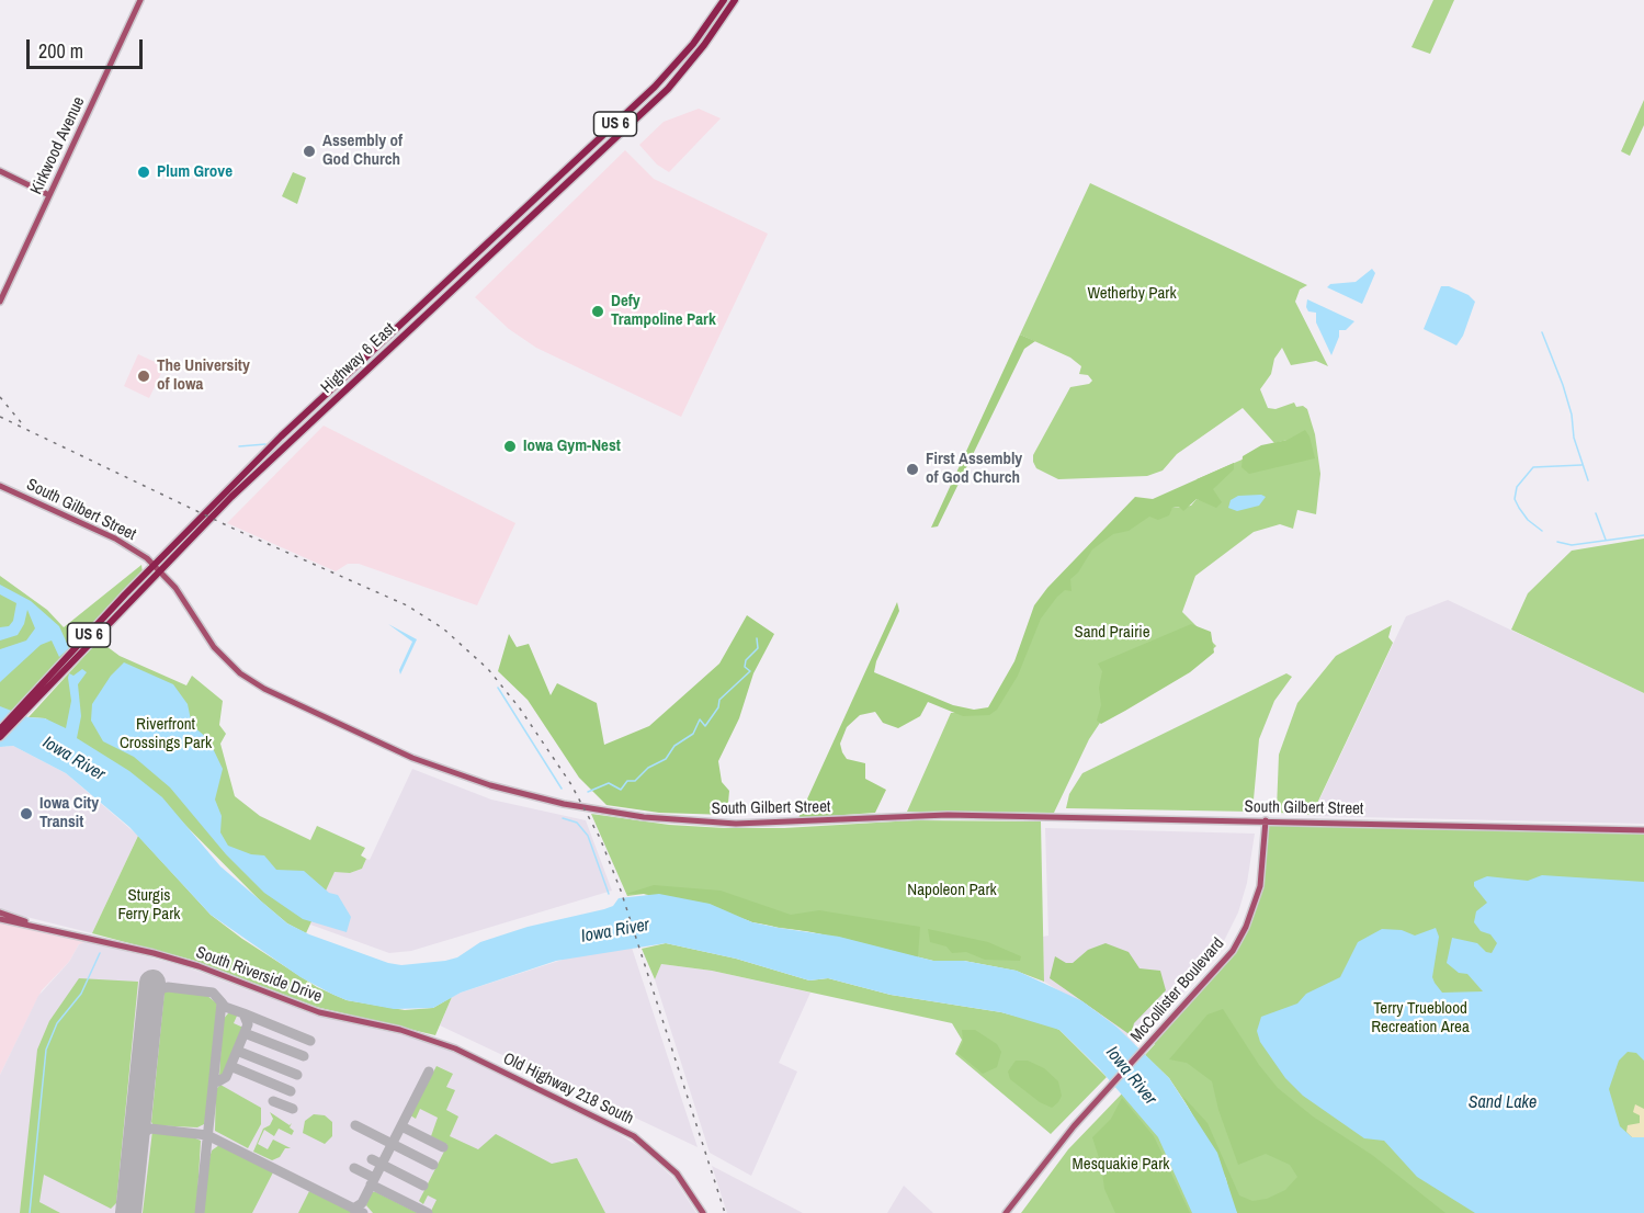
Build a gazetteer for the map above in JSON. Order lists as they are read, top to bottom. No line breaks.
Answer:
{"streets":{"main road":["US 6","Kirkwood Avenue","Highway 6 East","South Gilbert Street","South Riverside Drive","McCollister Boulevard","Old Highway 218 South"]},"crossings":[["Highway 6 East","South Gilbert Street"],["South Gilbert Street","McCollister Boulevard"],["South Riverside Drive","Old Highway 218 South"]],"water":["Iowa River","Sand Lake"],"parks":["Wetherby Park","Sand Prairie","Riverfront Crossings Park","Napoleon Park","Sturgis Ferry Park","Terry Trueblood Recreation Area","Mesquakie Park"],"places":["Assembly of God Church","Plum Grove","Defy Trampoline Park","The University of Iowa","Iowa Gym-Nest","First Assembly of God Church","Iowa City Transit"],"scale_bar":"200 m"}
